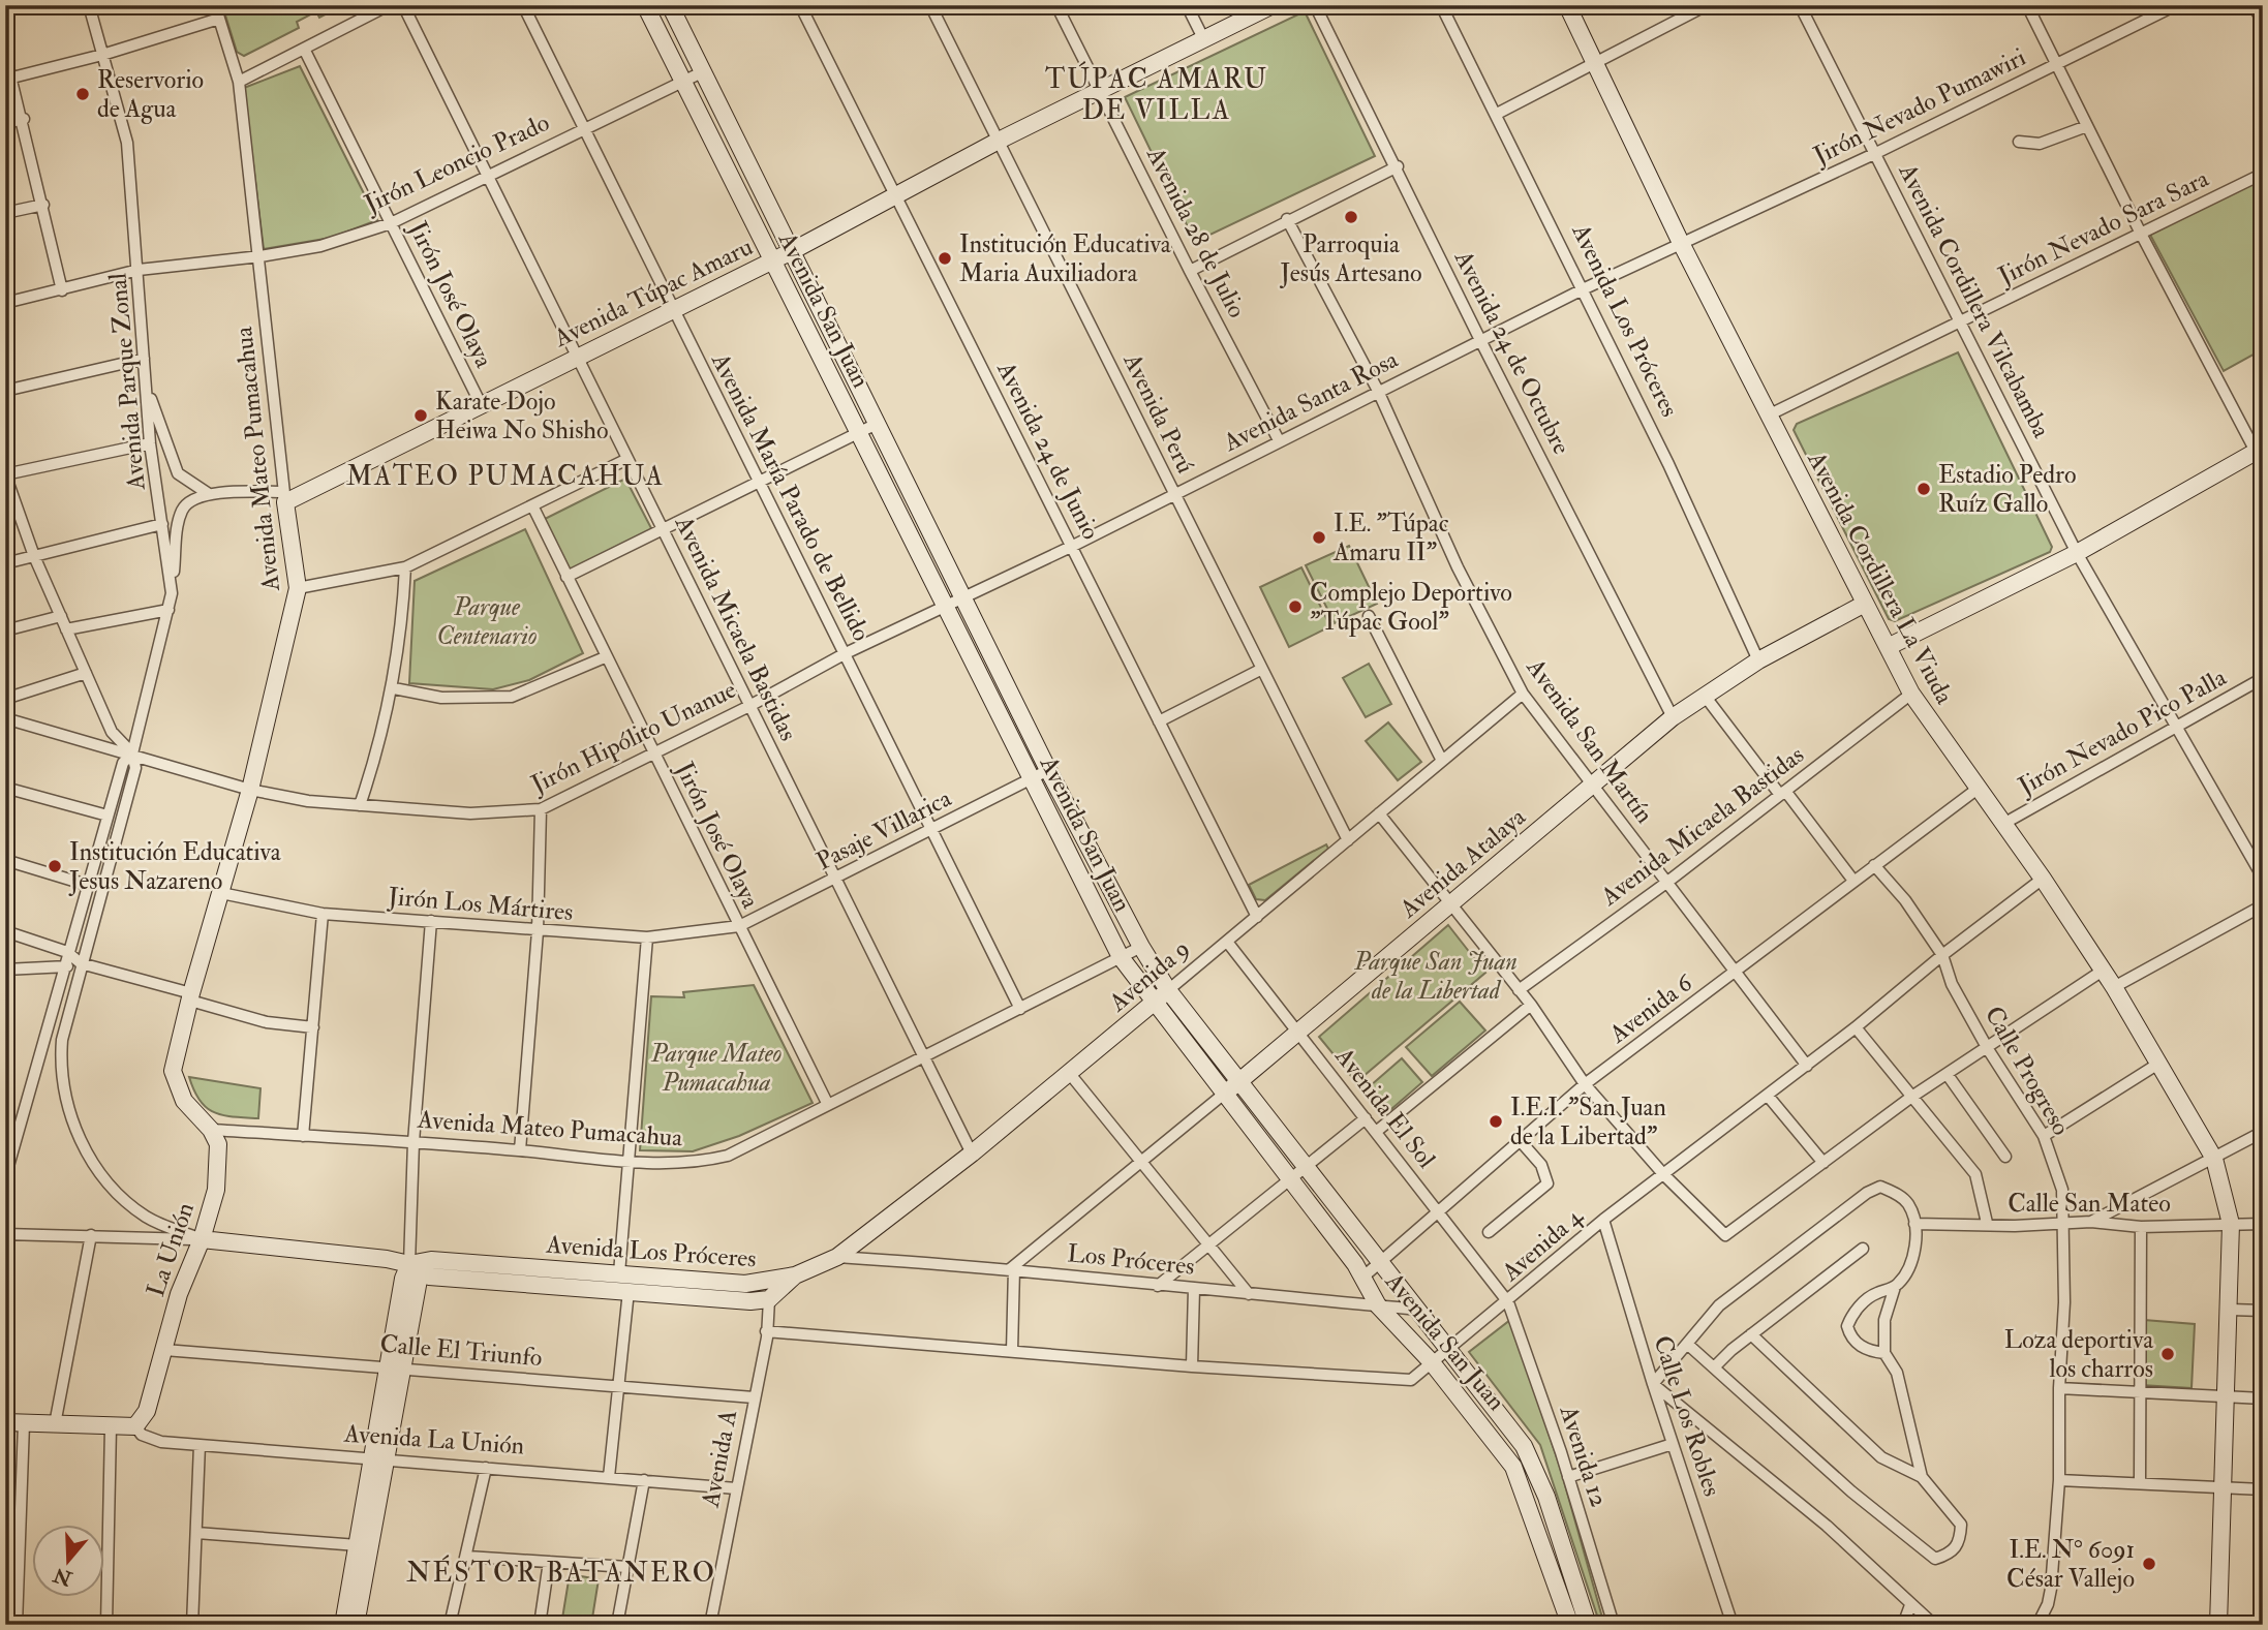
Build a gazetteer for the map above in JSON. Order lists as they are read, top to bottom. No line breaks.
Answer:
{"streets":{"street":["Jirón Nevado Pumawiri","Jirón Leoncio Prado","Jirón Nevado Sara Sara","Avenida 28 de Julio","Avenida Túpac Amaru","Jirón José Olaya","Avenida Cordillera Vilcabamba","Avenida San Juan","Avenida Los Próceres","Avenida 24 de Octubre","Avenida Parque Zonal","Avenida Santa Rosa","Avenida Perú","Avenida 24 de Junio","Avenida Mateo Pumacahua","Avenida María Parado de Bellido","Avenida Cordillera La Viuda","Avenida Micaela Bastidas","Jirón Nevado Pico Palla","Jirón Hipólito Unanue","Avenida San Martín","Pasaje Villarica","Avenida Atalaya","Jirón Los Mártires","Avenida 9","Avenida 6","Calle Progreso","Avenida El Sol","Calle San Mateo","Avenida 4","La Unión","Los Próceres","Calle El Triunfo","Calle Los Robles","Avenida La Unión","Avenida 12","Avenida A"]},"crossings":[["Jirón Nevado Pumawiri","Avenida Cordillera Vilcabamba"],["Jirón Nevado Pumawiri","Avenida Santa Rosa"],["Jirón Nevado Pumawiri","Avenida Cordillera La Viuda"],["Jirón Leoncio Prado","Jirón José Olaya"],["Jirón Leoncio Prado","Avenida San Juan"],["Jirón Leoncio Prado","Avenida Parque Zonal"],["Jirón Leoncio Prado","Avenida Mateo Pumacahua"],["Jirón Leoncio Prado","Avenida María Parado de Bellido"],["Jirón Leoncio Prado","Avenida Micaela Bastidas"],["Jirón Nevado Sara Sara","Avenida Cordillera Vilcabamba"],["Jirón Nevado Sara Sara","Avenida Cordillera La Viuda"],["Avenida 28 de Julio","Avenida Túpac Amaru"],["Avenida 28 de Julio","Avenida Santa Rosa"],["Avenida Túpac Amaru","Jirón José Olaya"],["Avenida Túpac Amaru","Avenida San Juan"],["Avenida Túpac Amaru","Avenida Perú"],["Avenida Túpac Amaru","Avenida 24 de Junio"],["Avenida Túpac Amaru","Avenida Mateo Pumacahua"],["Avenida Túpac Amaru","Avenida María Parado de Bellido"],["Avenida Túpac Amaru","Avenida Micaela Bastidas"],["Jirón José Olaya","Avenida Mateo Pumacahua"],["Jirón José Olaya","Jirón Hipólito Unanue"],["Jirón José Olaya","Pasaje Villarica"],["Jirón José Olaya","Jirón Los Mártires"],["Avenida Cordillera Vilcabamba","Jirón Nevado Pico Palla"],["Avenida San Juan","Avenida Santa Rosa"],["Avenida San Juan","Avenida Mateo Pumacahua"],["Avenida San Juan","Jirón Hipólito Unanue"],["Avenida San Juan","Pasaje Villarica"],["Avenida San Juan","Avenida Atalaya"],["Avenida San Juan","Avenida 9"],["Avenida San Juan","Avenida 6"],["Avenida San Juan","Avenida 4"],["Avenida San Juan","Los Próceres"],["Avenida Los Próceres","Avenida Parque Zonal"],["Avenida Los Próceres","Avenida Santa Rosa"],["Avenida Los Próceres","Avenida Atalaya"],["Avenida Los Próceres","Avenida 9"],["Avenida Los Próceres","La Unión"],["Avenida Los Próceres","Avenida A"],["Avenida 24 de Octubre","Avenida Santa Rosa"],["Avenida 24 de Octubre","Avenida Atalaya"],["Avenida Parque Zonal","Jirón Hipólito Unanue"],["Avenida Parque Zonal","La Unión"],["Avenida Santa Rosa","Avenida Perú"],["Avenida Santa Rosa","Avenida 24 de Junio"],["Avenida Santa Rosa","Avenida Cordillera La Viuda"],["Avenida Santa Rosa","Jirón Hipólito Unanue"],["Avenida Santa Rosa","Avenida San Martín"],["Avenida Perú","Avenida 9"],["Avenida 24 de Junio","Avenida 9"],["Avenida Mateo Pumacahua","Avenida María Parado de Bellido"],["Avenida Mateo Pumacahua","Avenida Micaela Bastidas"],["Avenida Mateo Pumacahua","Jirón Hipólito Unanue"],["Avenida Mateo Pumacahua","Jirón Los Mártires"],["Avenida Mateo Pumacahua","La Unión"],["Avenida María Parado de Bellido","Jirón Hipólito Unanue"],["Avenida María Parado de Bellido","Pasaje Villarica"],["Avenida Cordillera La Viuda","Avenida Micaela Bastidas"],["Avenida Cordillera La Viuda","Jirón Nevado Pico Palla"],["Avenida Cordillera La Viuda","Avenida Atalaya"],["Avenida Cordillera La Viuda","Avenida 6"],["Avenida Cordillera La Viuda","Calle San Mateo"],["Avenida Cordillera La Viuda","Avenida 4"],["Avenida Micaela Bastidas","Jirón Hipólito Unanue"],["Avenida Micaela Bastidas","Avenida San Martín"],["Avenida Micaela Bastidas","Pasaje Villarica"],["Avenida Micaela Bastidas","Avenida 9"],["Avenida San Martín","Avenida Atalaya"],["Avenida San Martín","Avenida 9"],["Avenida San Martín","Avenida 6"],["Avenida San Martín","Avenida 4"],["Pasaje Villarica","Jirón Los Mártires"],["Avenida Atalaya","Avenida El Sol"],["Avenida Atalaya","Los Próceres"],["Avenida 9","Avenida El Sol"],["Avenida 9","Los Próceres"],["Avenida 6","Calle Progreso"],["Avenida 6","Avenida El Sol"],["Calle Progreso","Calle San Mateo"],["Calle Progreso","Avenida 4"],["Avenida El Sol","Avenida 4"],["Avenida El Sol","Avenida 12"],["Avenida 4","Calle Los Robles"],["Avenida 4","Avenida 12"],["Avenida 4","Avenida A"],["La Unión","Calle El Triunfo"],["La Unión","Avenida La Unión"],["Calle El Triunfo","Avenida A"],["Avenida La Unión","Avenida A"]],"districts":["TÚPAC AMARU DE VILLA","MATEO PUMACAHUA","NÉSTOR BATANERO"],"parks":["Parque Centenario","Parque San Juan de la Libertad","Parque Mateo Pumacahua"],"places":["Reservorio de Agua","Parroquia Jesús Artesano","Institución Educativa Maria Auxiliadora","Karate Dojo Heiwa No Shisho","Estadio Pedro Ruíz Gallo","I.E. \"Túpac Amaru II\"","Complejo Deportivo \"Túpac Gool\"","Institución Educativa Jesus Nazareno","I.E.I. \"San Juan de la Libertad\"","Loza deportiva los charros","I.E. N° 6091 César Vallejo"],"north":"bottom"}
